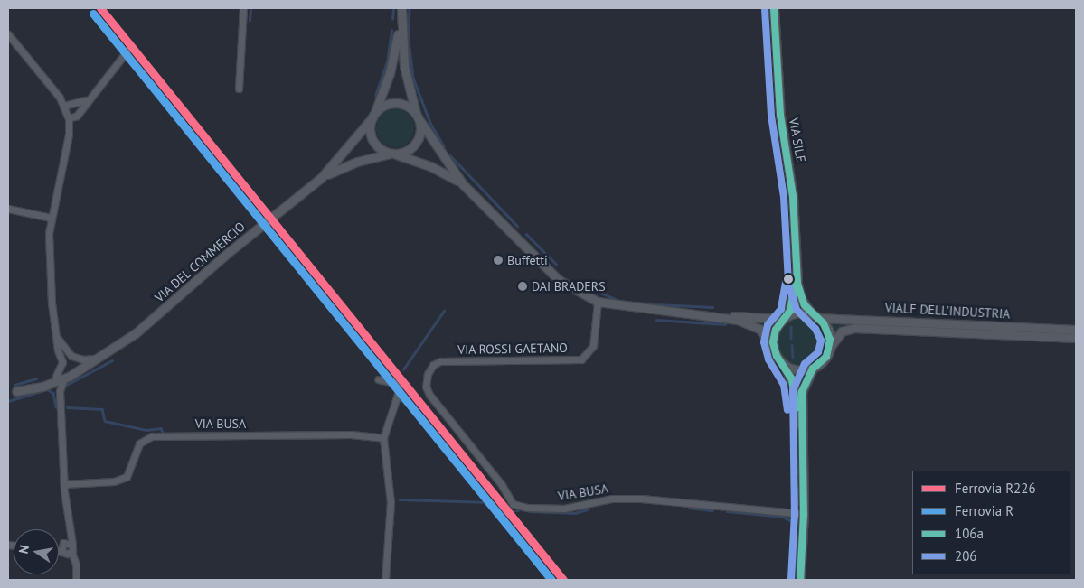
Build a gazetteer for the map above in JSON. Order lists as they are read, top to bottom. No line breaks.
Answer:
{"streets":{"street":["VIA SILE","VIA DEL COMMERCIO","VIALE DELL'INDUSTRIA","VIA ROSSI GAETANO","VIA BUSA"]},"crossings":[["VIA SILE","VIALE DELL'INDUSTRIA"],["VIA ROSSI GAETANO","VIA BUSA"]],"places":["Buffetti","DAI BRADERS"],"lines":["rail line R226","transit line 106a","transit line 206","rail line R"],"legend":["Ferrovia R226","Ferrovia R","106a","206"],"north":"left"}
